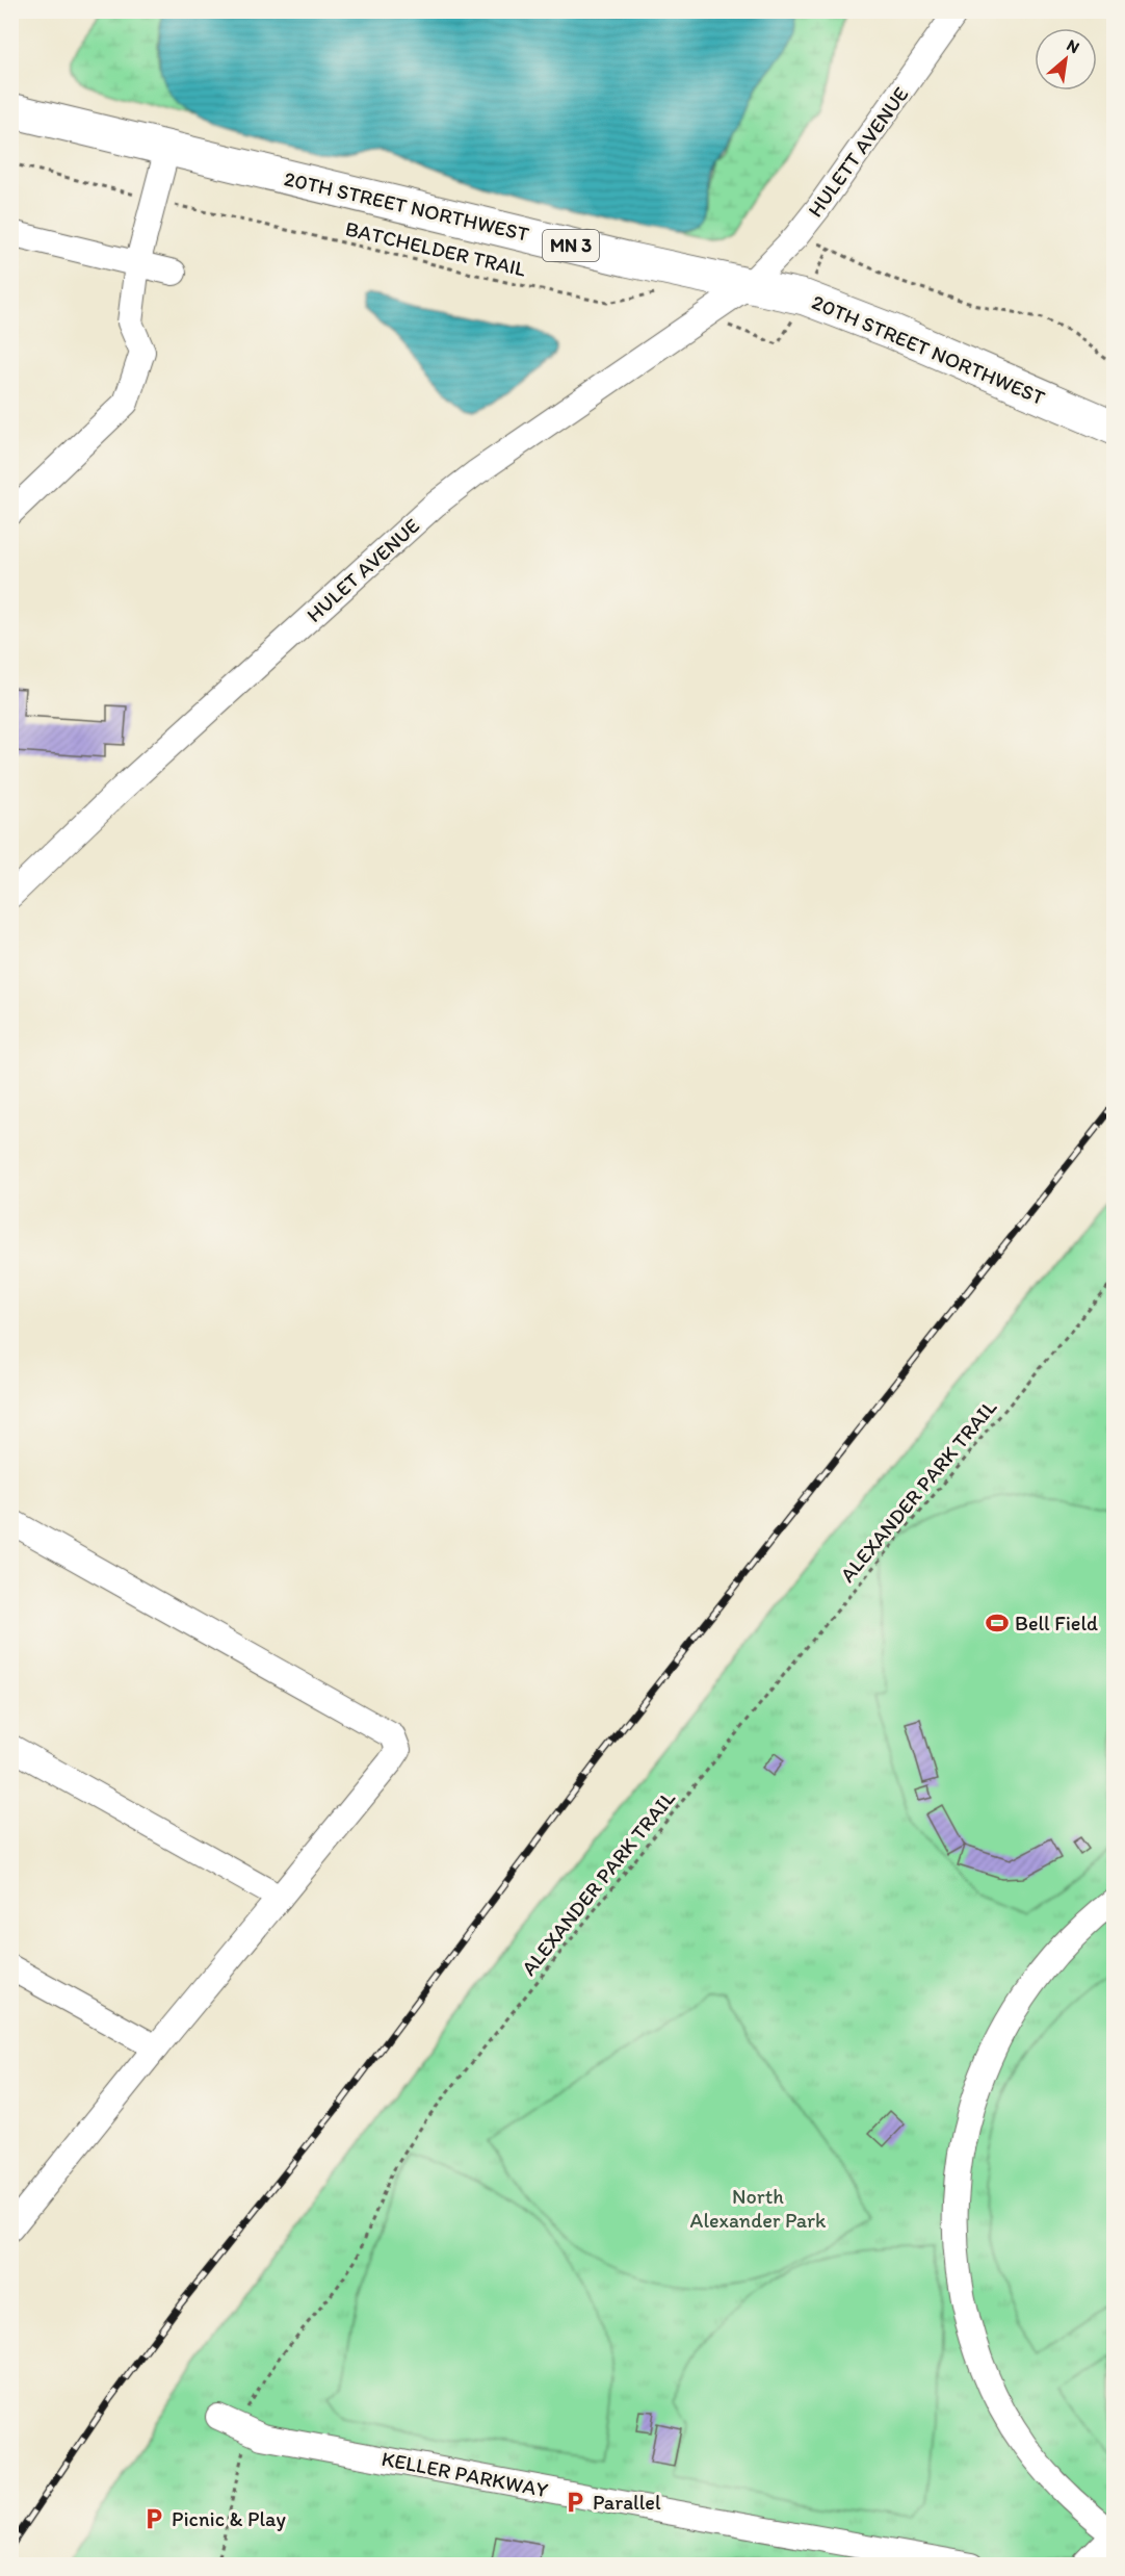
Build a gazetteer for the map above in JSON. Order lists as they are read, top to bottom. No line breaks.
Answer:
{"streets":{"highway":["20TH STREET NORTHWEST","MN 3"],"street":["HULETT AVENUE","HULET AVENUE","KELLER PARKWAY"],"path":["BATCHELDER TRAIL","ALEXANDER PARK TRAIL"]},"crossings":[["HULETT AVENUE","20TH STREET NORTHWEST"],["HULETT AVENUE","HULET AVENUE"],["20TH STREET NORTHWEST","HULET AVENUE"],["ALEXANDER PARK TRAIL","KELLER PARKWAY"]],"parks":["North Alexander Park"],"places":{"sports":["Bell Field"],"parking":["Parallel","Picnic & Play"]},"north":"top right"}
